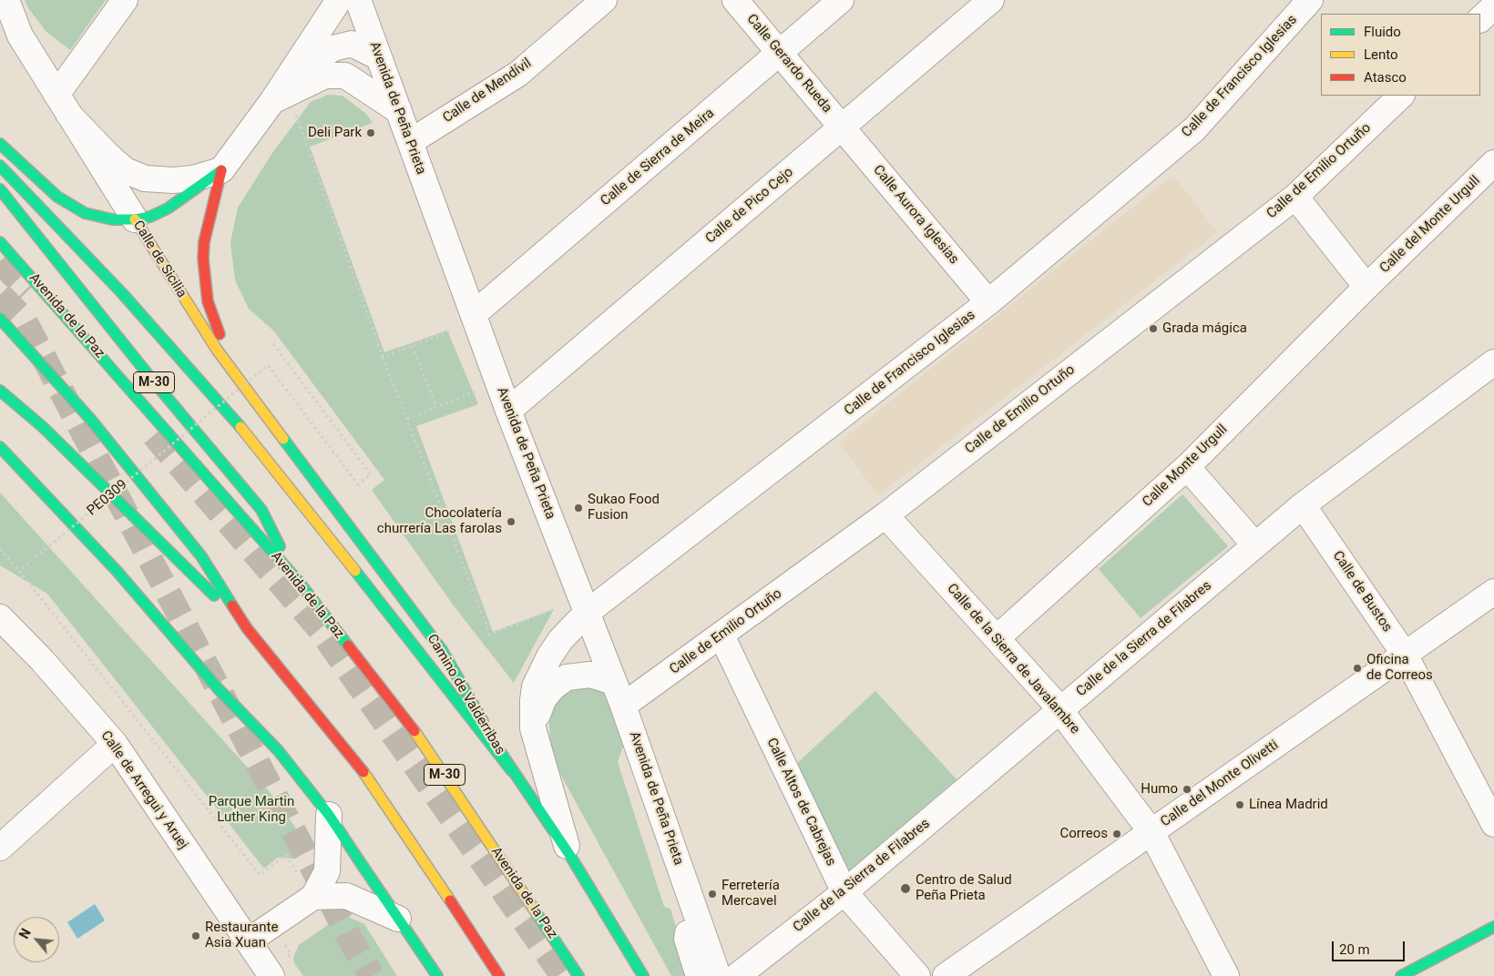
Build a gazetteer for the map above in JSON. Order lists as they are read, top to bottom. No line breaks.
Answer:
{"streets":{"main road":["Calle de Sicilia","Avenida de la Paz","M-30","Camino de Valderribas"],"street":["Calle Gerardo Rueda","Calle de Francisco Iglesias","Calle de Mendívil","Avenida de Peña Prieta","Calle de Sierra de Meira","Calle de Emilio Ortuño","Calle de Pico Cejo","Calle Aurora Iglesias","Calle del Monte Urgull","Calle Monte Urgull","Calle de Bustos","Calle de la Sierra de Filabres","Calle de la Sierra de Javalambre","Calle del Monte Olivetti","Calle de Arregui y Aruej","Calle Altos de Cabrejas"],"path":["PE0309"]},"crossings":[["Calle Gerardo Rueda","Calle de Sierra de Meira"],["Calle Gerardo Rueda","Calle de Pico Cejo"],["Calle Gerardo Rueda","Calle Aurora Iglesias"],["Calle de Francisco Iglesias","Avenida de Peña Prieta"],["Calle de Francisco Iglesias","Calle Aurora Iglesias"],["Calle de Francisco Iglesias","Camino de Valderribas"],["Calle de Mendívil","Avenida de Peña Prieta"],["Avenida de Peña Prieta","Calle de Sierra de Meira"],["Avenida de Peña Prieta","Calle de Emilio Ortuño"],["Avenida de Peña Prieta","Calle de Pico Cejo"],["Calle de Emilio Ortuño","Calle de la Sierra de Javalambre"],["Calle de Emilio Ortuño","Calle Altos de Cabrejas"],["Calle de Pico Cejo","Calle Aurora Iglesias"],["Calle del Monte Urgull","Calle Monte Urgull"],["Calle de Sicilia","Camino de Valderribas"],["Avenida de la Paz","M-30"],["Calle Monte Urgull","Calle de la Sierra de Javalambre"],["Calle de Bustos","Calle de la Sierra de Filabres"],["Calle de Bustos","Calle del Monte Olivetti"],["Calle de la Sierra de Filabres","Calle de la Sierra de Javalambre"],["Calle de la Sierra de Filabres","Calle Altos de Cabrejas"],["Calle de la Sierra de Javalambre","Calle del Monte Olivetti"]],"parks":["Parque Martin Luther King"],"places":["Deli Park","Grada mágica","Sukao Food Fusion","Chocolatería churrería Las farolas","Oficina de Correos","Humo","Línea Madrid","Correos","Centro de Salud Peña Prieta","Ferretería Mercavel","Restaurante Asia Xuan"],"legend":["Fluido","Lento","Atasco"],"scale_bar":"20 m","north":"top left"}
